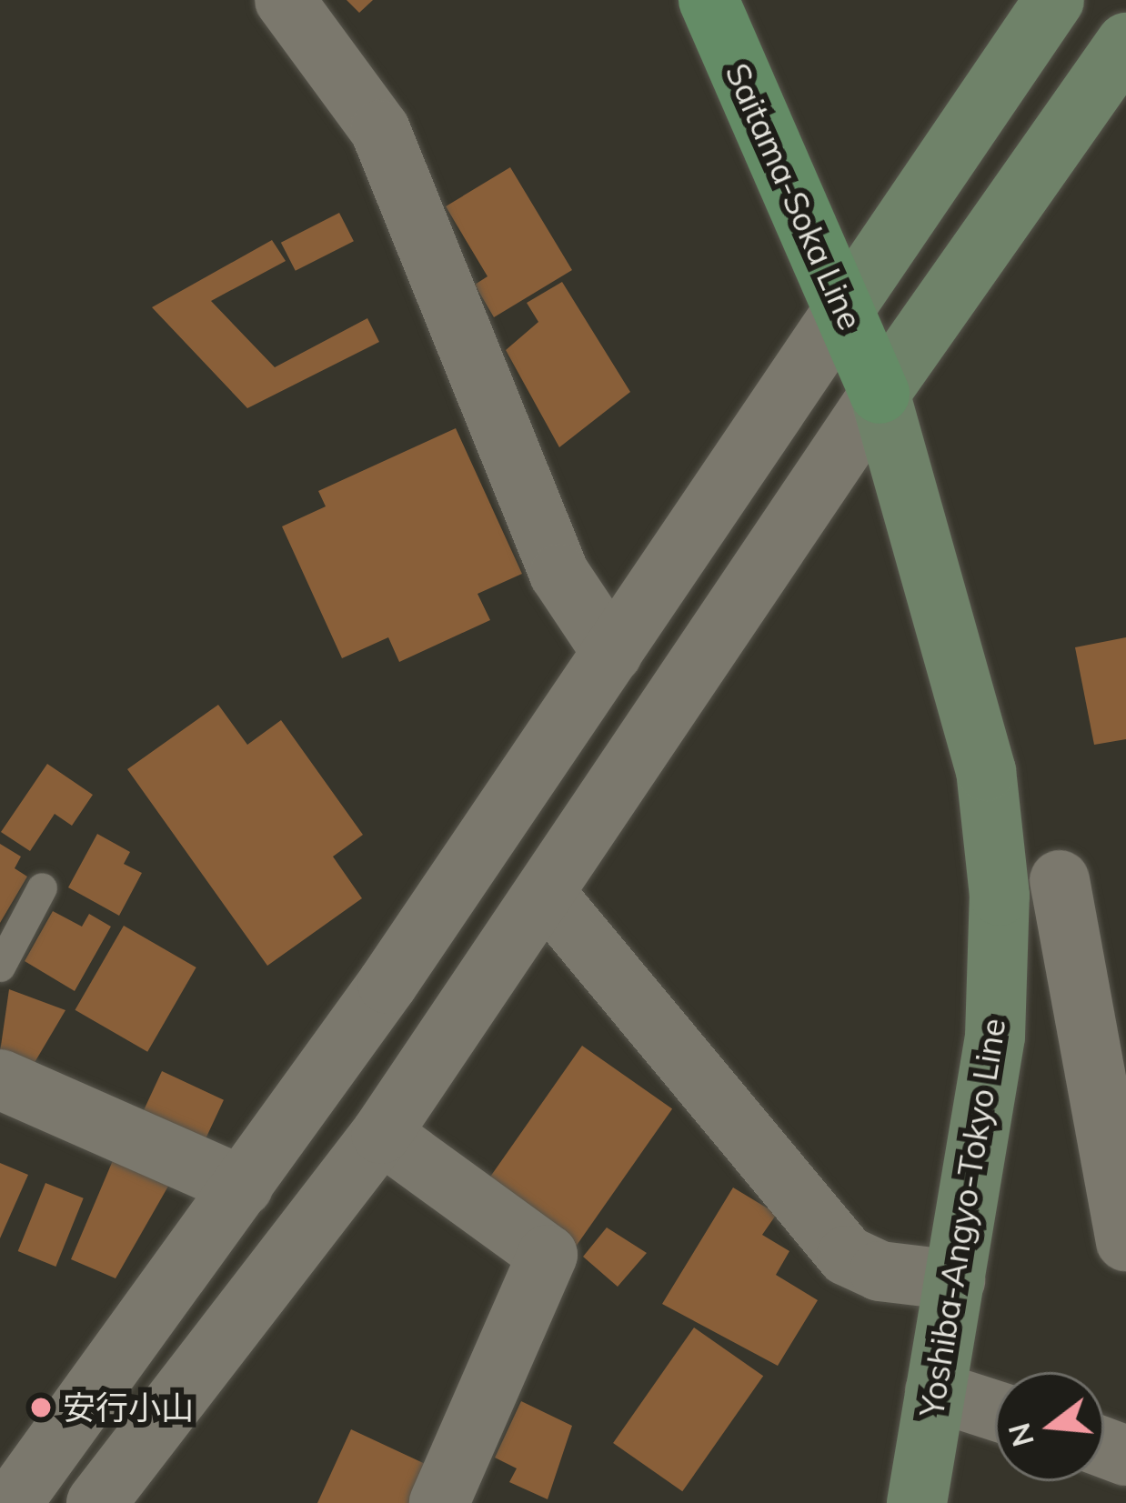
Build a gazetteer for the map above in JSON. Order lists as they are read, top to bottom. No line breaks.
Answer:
{"streets":{"main road":["Saitama-Soka Line","Yoshiba-Angyo-Tokyo Line"]},"crossings":[["Saitama-Soka Line","Yoshiba-Angyo-Tokyo Line"]],"places":["安行小山"],"north":"left"}
